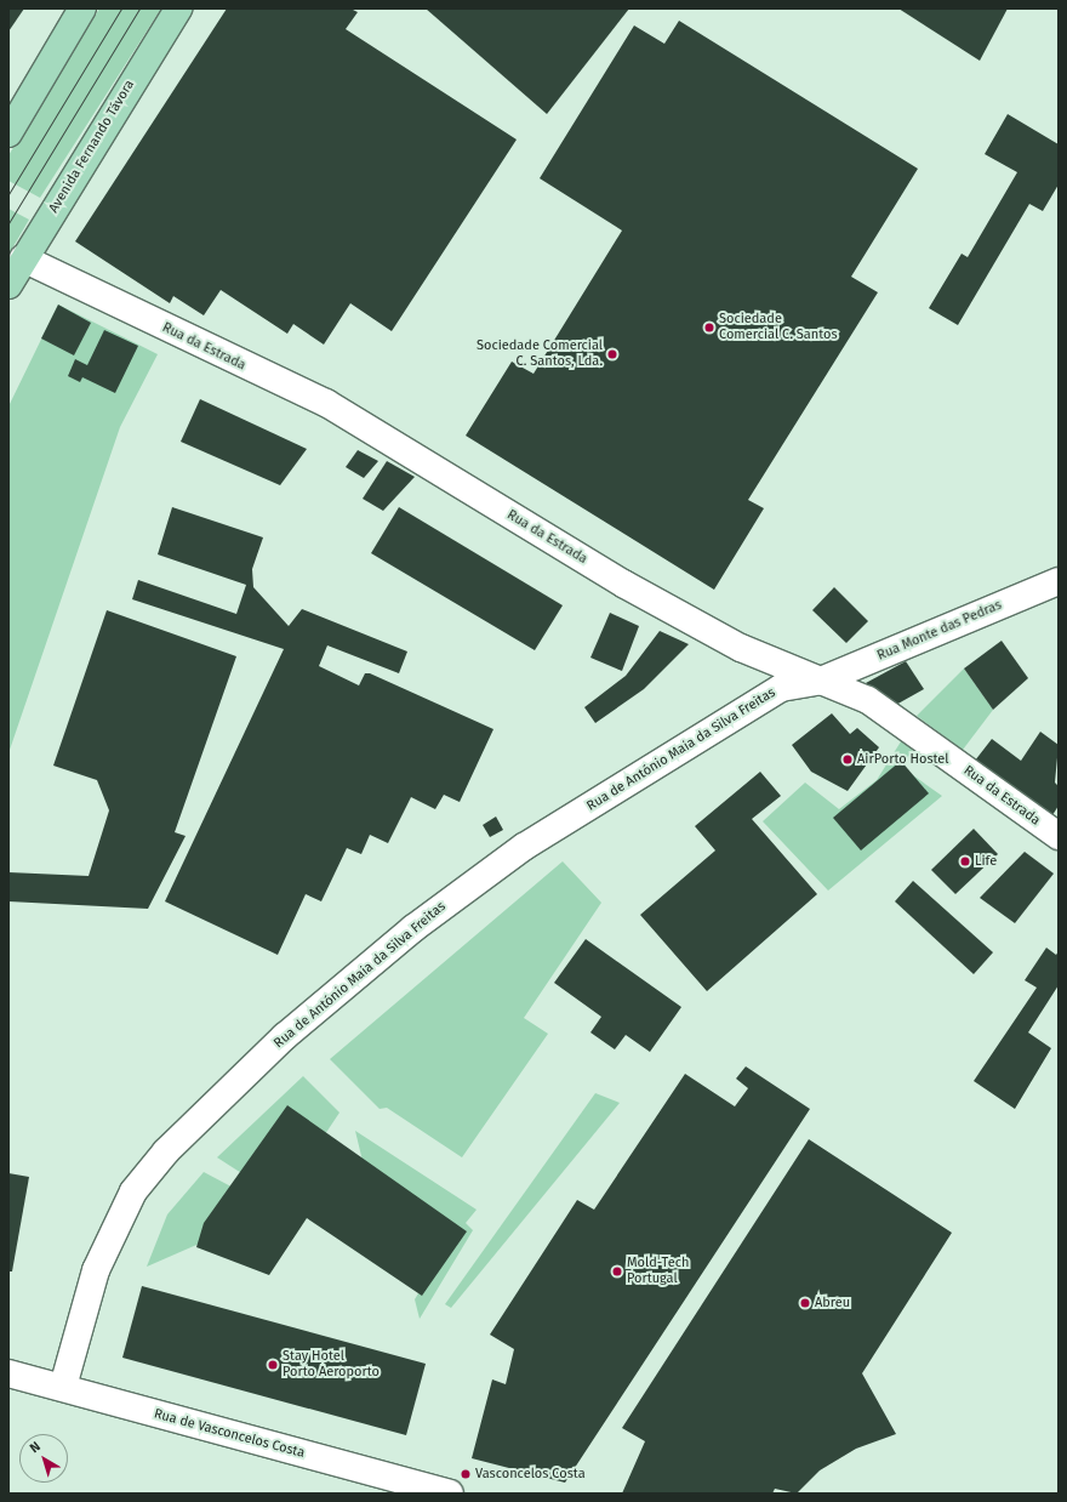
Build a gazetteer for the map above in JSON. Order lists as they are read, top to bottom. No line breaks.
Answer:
{"streets":{"main road":["Avenida Fernando Távora"],"street":["Rua da Estrada","Rua Monte das Pedras","Rua de António Maia da Silva Freitas","Rua de Vasconcelos Costa"]},"crossings":[["Avenida Fernando Távora","Rua da Estrada"],["Rua da Estrada","Rua Monte das Pedras"],["Rua da Estrada","Rua de António Maia da Silva Freitas"],["Rua Monte das Pedras","Rua de António Maia da Silva Freitas"],["Rua de António Maia da Silva Freitas","Rua de Vasconcelos Costa"]],"places":["Sociedade Comercial C. Santos","Sociedade Comercial C. Santos, Lda.","AirPorto Hostel","Life","Mold-Tech Portugal","Abreu","Stay Hotel Porto Aeroporto","Vasconcelos Costa"],"north":"top left"}
